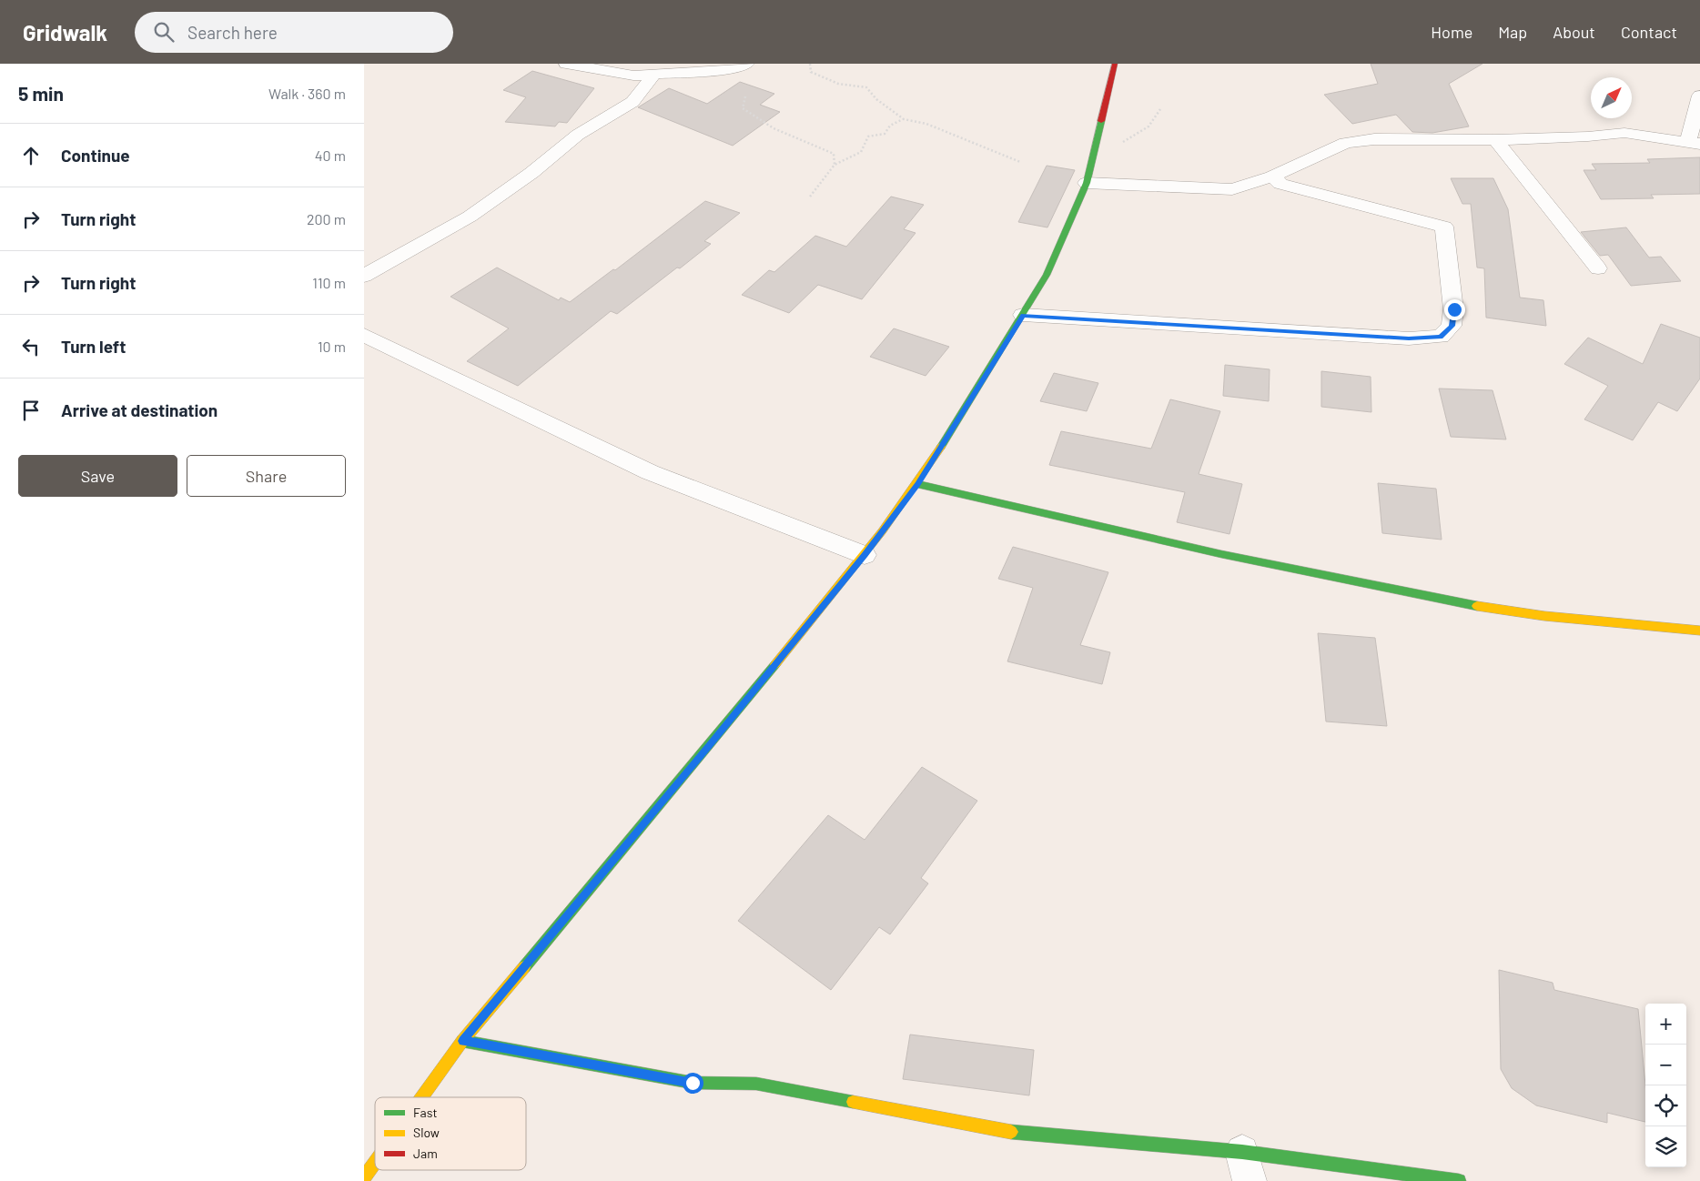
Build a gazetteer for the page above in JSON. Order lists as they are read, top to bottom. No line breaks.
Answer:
{"legend":["Fast","Slow","Jam"],"north":"top right","page":{"header":"Gridwalk","search":"Search here","nav":["Home","Map","About","Contact"],"heading":["5 min","Walk · 360 m"],"list":[["Continue","40 m"],["Turn right","200 m"],["Turn right","110 m"],["Turn left","10 m"],"Arrive at destination"],"buttons":["Save","Share"],"map_buttons":["+","−"]}}
